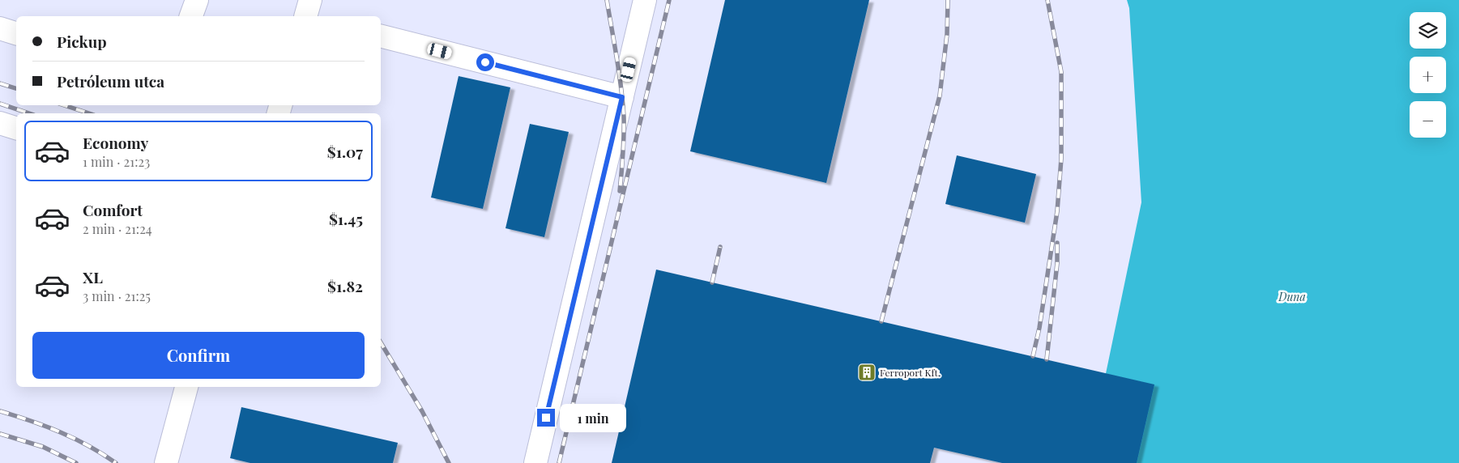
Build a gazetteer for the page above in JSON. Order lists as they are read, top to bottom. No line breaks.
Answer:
{"water":["Duna"],"places":{"building":["Ferroport Kft."]},"page":{"map_buttons":["+","−"],"banner":["Pickup","Petróleum utca"],"list":[{"name":"Economy","note":"1 min · 21:23","value":"$1.07"},{"name":"Comfort","note":"2 min · 21:24","value":"$1.45"},{"name":"XL","note":"3 min · 21:25","value":"$1.82"}],"buttons":"Confirm","bubble":"1 min"}}
